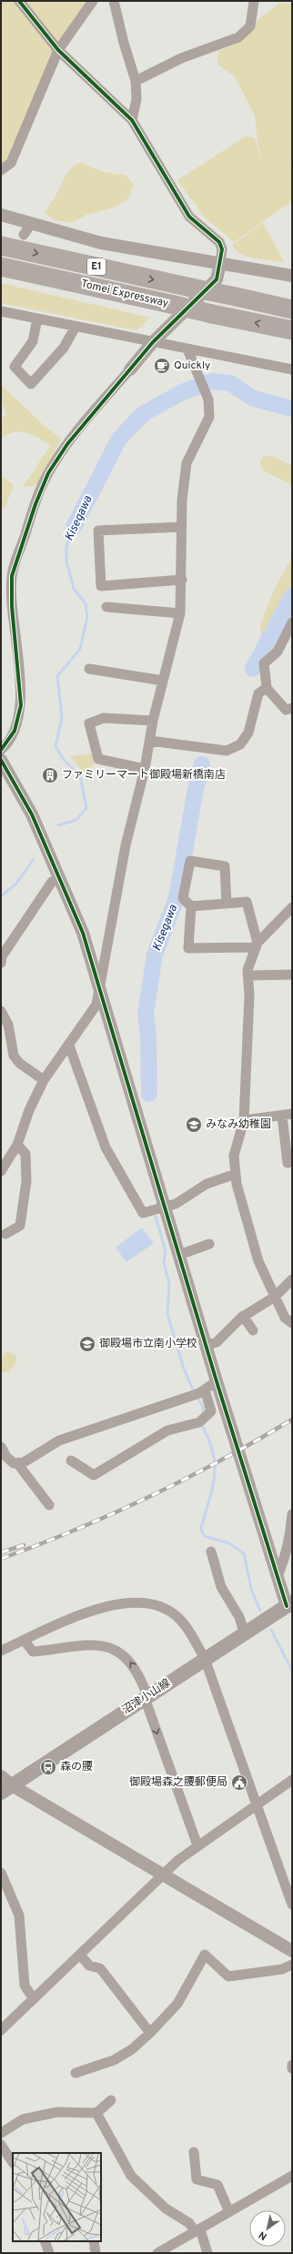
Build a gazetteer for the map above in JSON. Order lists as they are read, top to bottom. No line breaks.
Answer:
{"streets":{"highway":["E1","Tomei Expressway"],"main road":["沼津小山線"]},"water":["Kisegawa"],"places":{"cafe":["Quickly"],"building":["ファミリーマート御殿場新橋南店"],"school or university":["みなみ幼稚園","御殿場市立南小学校"],"bus stop":["森の腰"],"public building":["御殿場森之腰郵便局"]},"north":"bottom left"}
